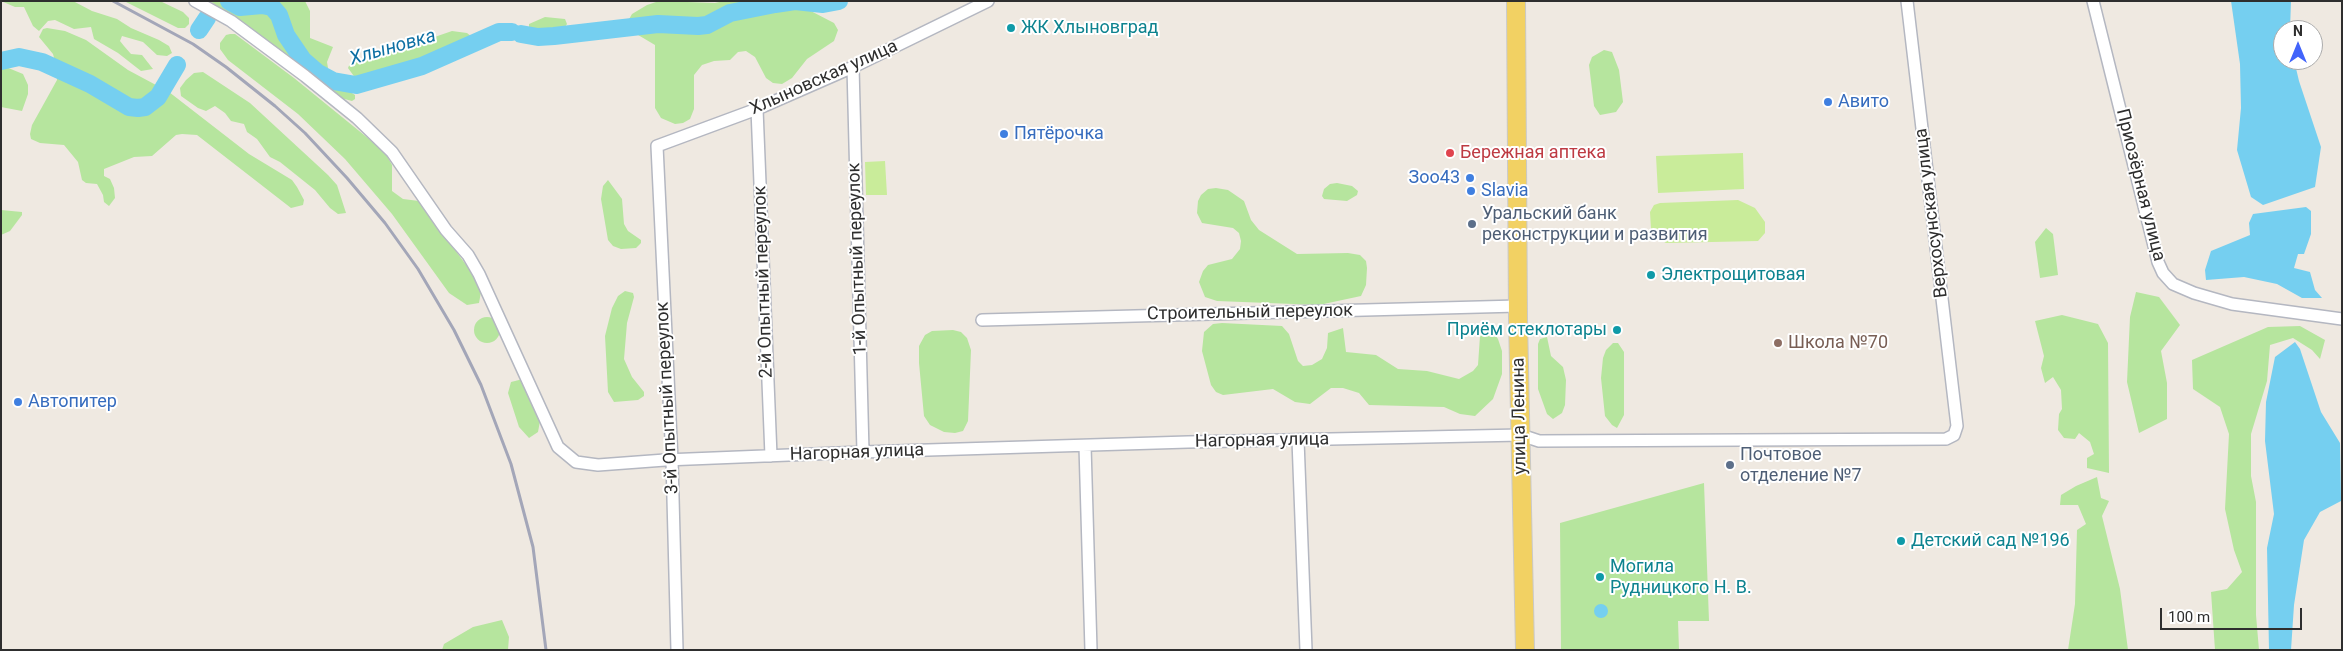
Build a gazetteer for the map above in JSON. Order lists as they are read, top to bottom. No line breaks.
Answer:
{"streets":{"main road":["улица Ленина"],"street":["Хлыновская улица","Приозёрная улица","Верхосунская улица","1-й Опытный переулок","2-й Опытный переулок","Строительный переулок","3-й Опытный переулок","Нагорная улица"]},"crossings":[["Хлыновская улица","1-й Опытный переулок"],["Хлыновская улица","2-й Опытный переулок"],["Хлыновская улица","3-й Опытный переулок"],["Верхосунская улица","Нагорная улица"],["1-й Опытный переулок","Нагорная улица"],["2-й Опытный переулок","Нагорная улица"],["Строительный переулок","улица Ленина"],["3-й Опытный переулок","Нагорная улица"],["улица Ленина","Нагорная улица"]],"water":["Хлыновка"],"places":["ЖК Хлыновград","Авито","Пятёрочка","Бережная аптека","Зоо43","Slavia","Уральский банк реконструкции и развития","Электрощитовая","Приём стеклотары","Школа №70","Автопитер","Почтовое отделение №7","Детский сад №196","Могила Рудницкого Н. В."],"scale_bar":"100 m","north":"top"}
